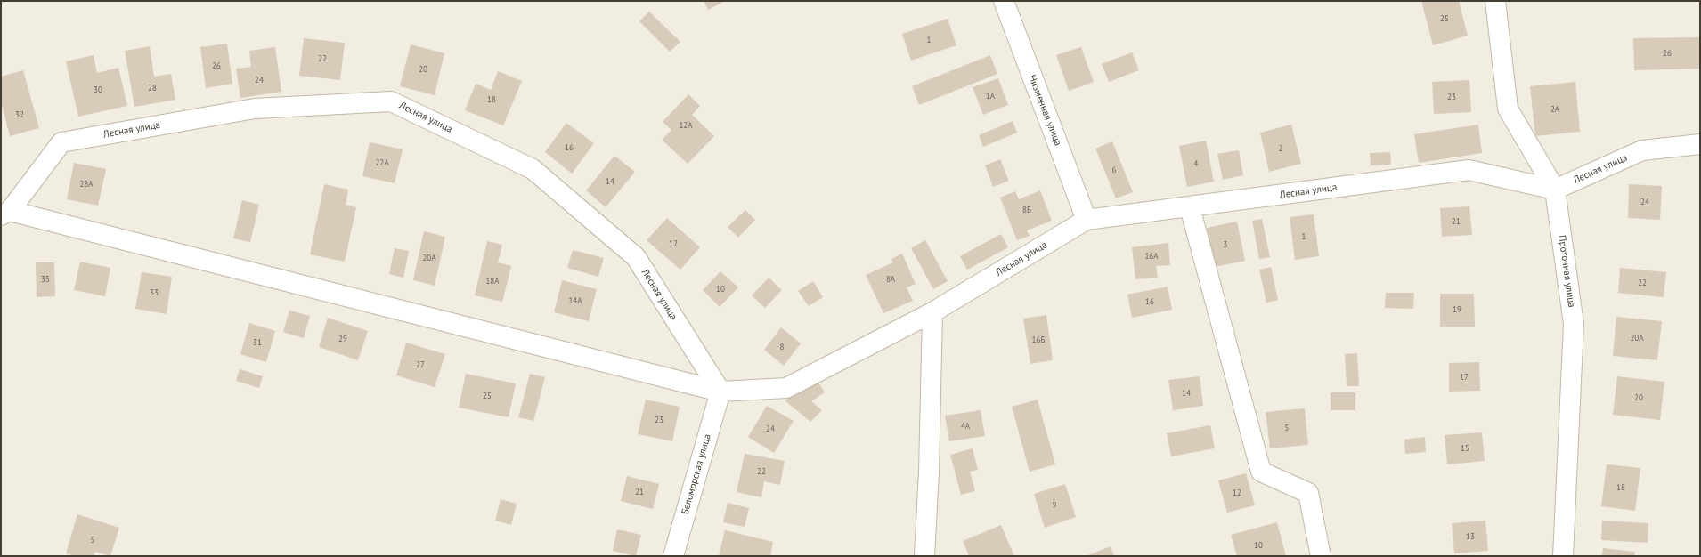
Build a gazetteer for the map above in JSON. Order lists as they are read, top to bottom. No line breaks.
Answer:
{"streets":{"street":["Низменная улица","Лесная улица","Проточная улица","Беломорская улица"]},"crossings":[["Низменная улица","Лесная улица"],["Лесная улица","Проточная улица"],["Лесная улица","Беломорская улица"]],"house_numbers":["25","1","26","22","26","20","24","28","30","1А","23","18","2А","32","12А","16","2","22А","4","6","14","28А","24","8Б","21","1","12","3","16А","20А","35","8А","18А","22","10","33","14А","16","19","20А","29","16Б","31","8","27","17","14","25","20","23","4А","5","24","15","22","18","21","12","9","13","5","10"]}
